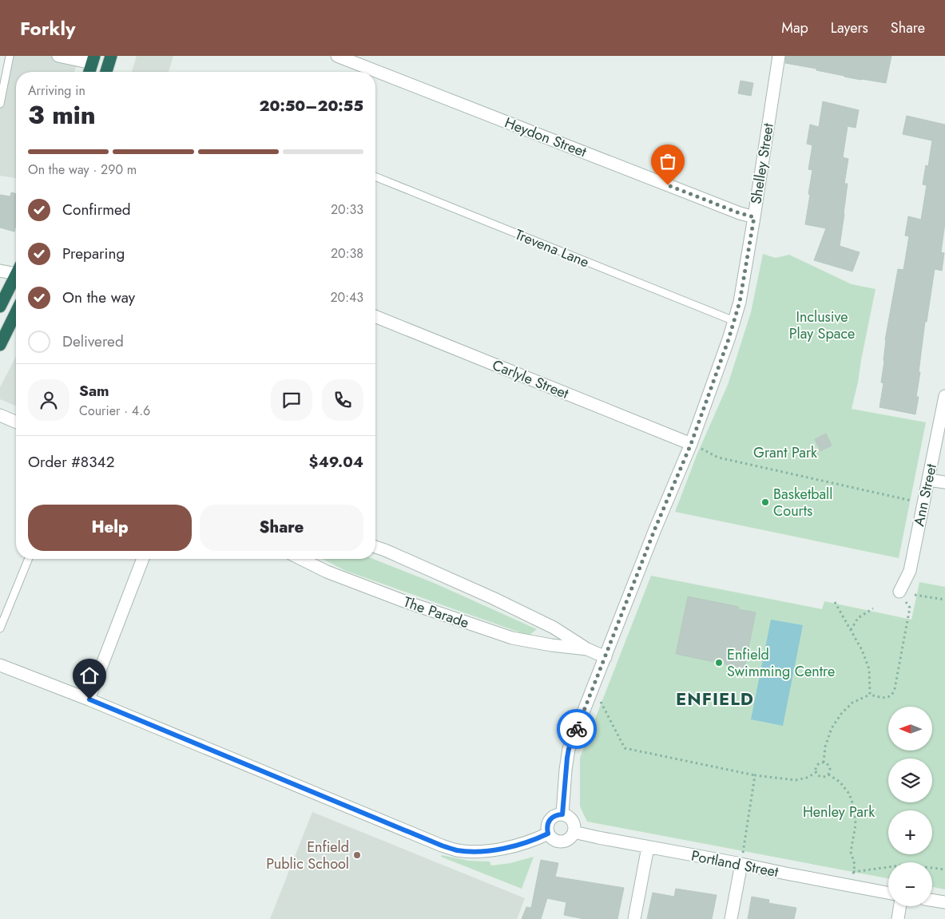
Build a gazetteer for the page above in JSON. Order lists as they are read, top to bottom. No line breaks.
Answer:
{"streets":{"street":["Heydon Street","Shelley Street","Carlyle Street","Ann Street","The Parade","Portland Street"],"lane":["Trevena Lane"]},"crossings":[["Heydon Street","Shelley Street"],["Shelley Street","Trevena Lane"],["Shelley Street","Carlyle Street"],["Shelley Street","The Parade"],["Shelley Street","Portland Street"]],"districts":["ENFIELD"],"parks":["Inclusive Play Space","Grant Park","Henley Park"],"places":["Basketball Courts","Enfield Swimming Centre","Enfield Public School"],"north":"left","page":{"header":"Forkly","nav":["Map","Layers","Share"],"heading":["3 min","Arriving in","20:50–20:55"],"panel":["Sam","Courier · 4.6","Order #8342","$49.04"],"bar":"On the way · 290 m","list":[["Confirmed","20:33"],["Preparing","20:38"],["On the way","20:43"],"Delivered"],"buttons":["Help","Share"],"map_buttons":["+","−"]}}
